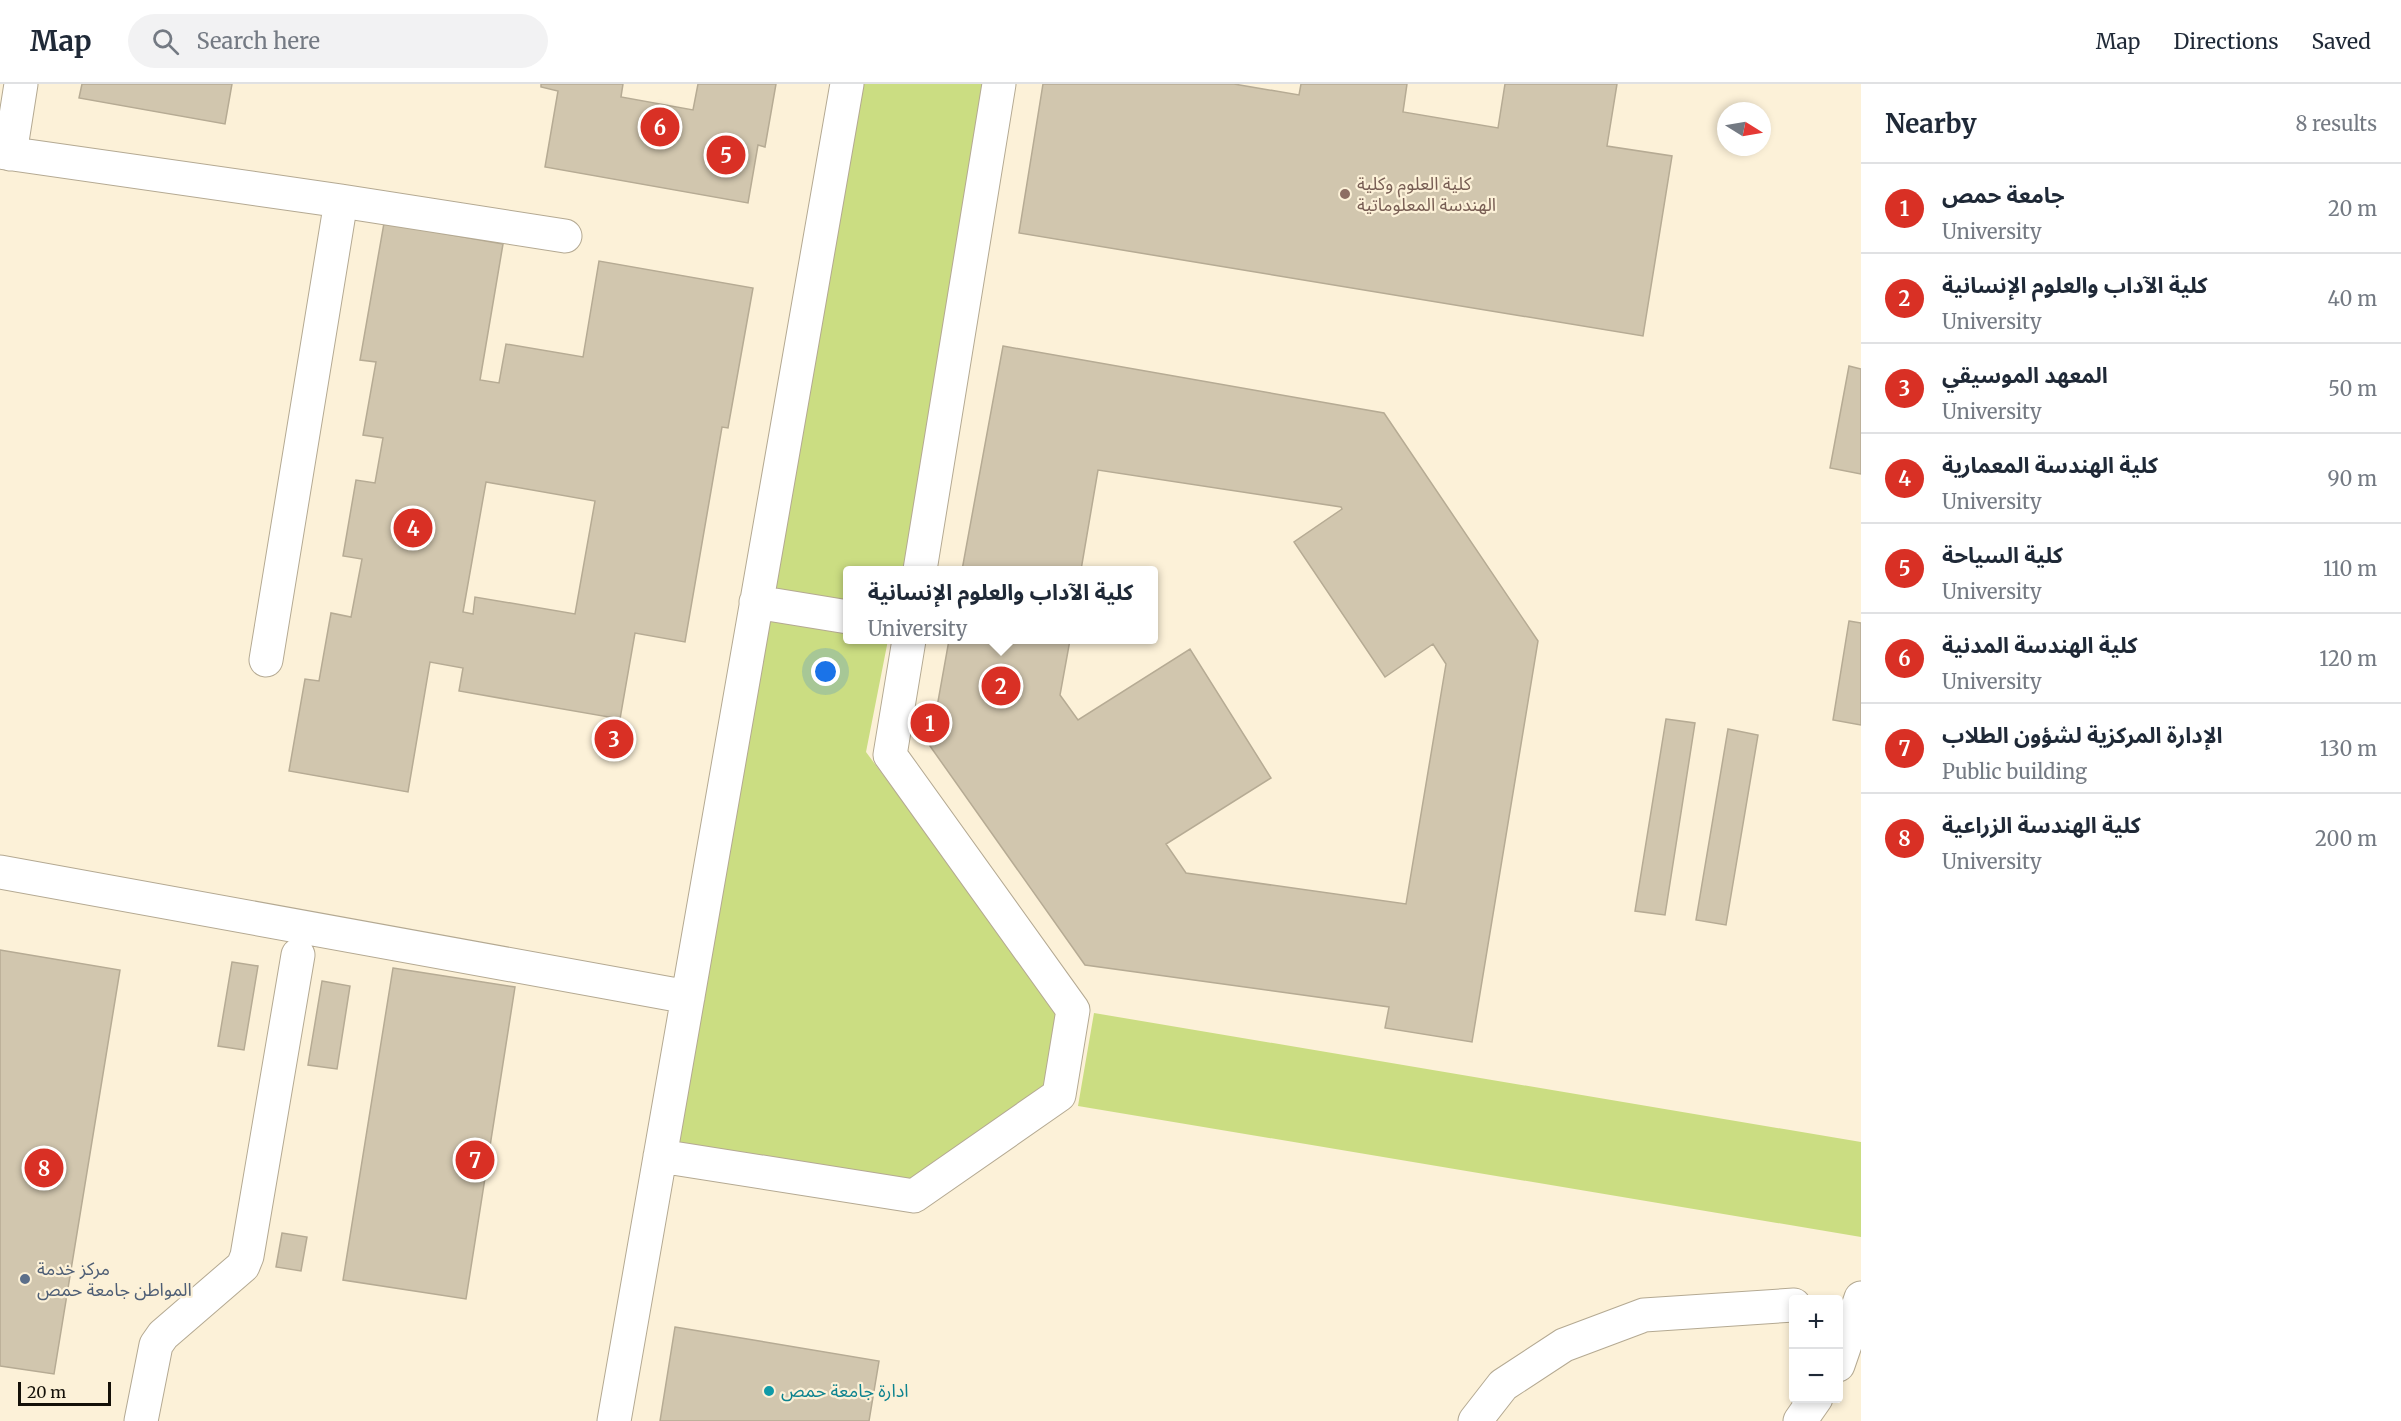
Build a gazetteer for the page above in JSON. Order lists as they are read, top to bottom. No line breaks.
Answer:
{"places":["كلية العلوم وكلية الهندسة المعلوماتية","مركز خدمة المواطن جامعة حمص","ادارة جامعة حمص"],"scale_bar":"20 m","north":"right","page":{"header":"Map","search":"Search here","nav":["Map","Directions","Saved"],"heading":["Nearby","8 results"],"pins":["6","5","4","2","1","3","7","8"],"list":[{"mark":"1","name":"جامعة حمص","note":"University","value":"20 m"},{"mark":"2","name":"كلية الآداب والعلوم الإنسانية","note":"University","value":"40 m"},{"mark":"3","name":"المعهد الموسيقي","note":"University","value":"50 m"},{"mark":"4","name":"كلية الهندسة المعمارية","note":"University","value":"90 m"},{"mark":"5","name":"كلية السياحة","note":"University","value":"110 m"},{"mark":"6","name":"كلية الهندسة المدنية","note":"University","value":"120 m"},{"mark":"7","name":"الإدارة المركزية لشؤون الطلاب","note":"Public building","value":"130 m"},{"mark":"8","name":"كلية الهندسة الزراعية","note":"University","value":"200 m"}],"popup":["كلية الآداب والعلوم الإنسانية","University"],"map_buttons":["+","−"],"scale":"20 m"}}
